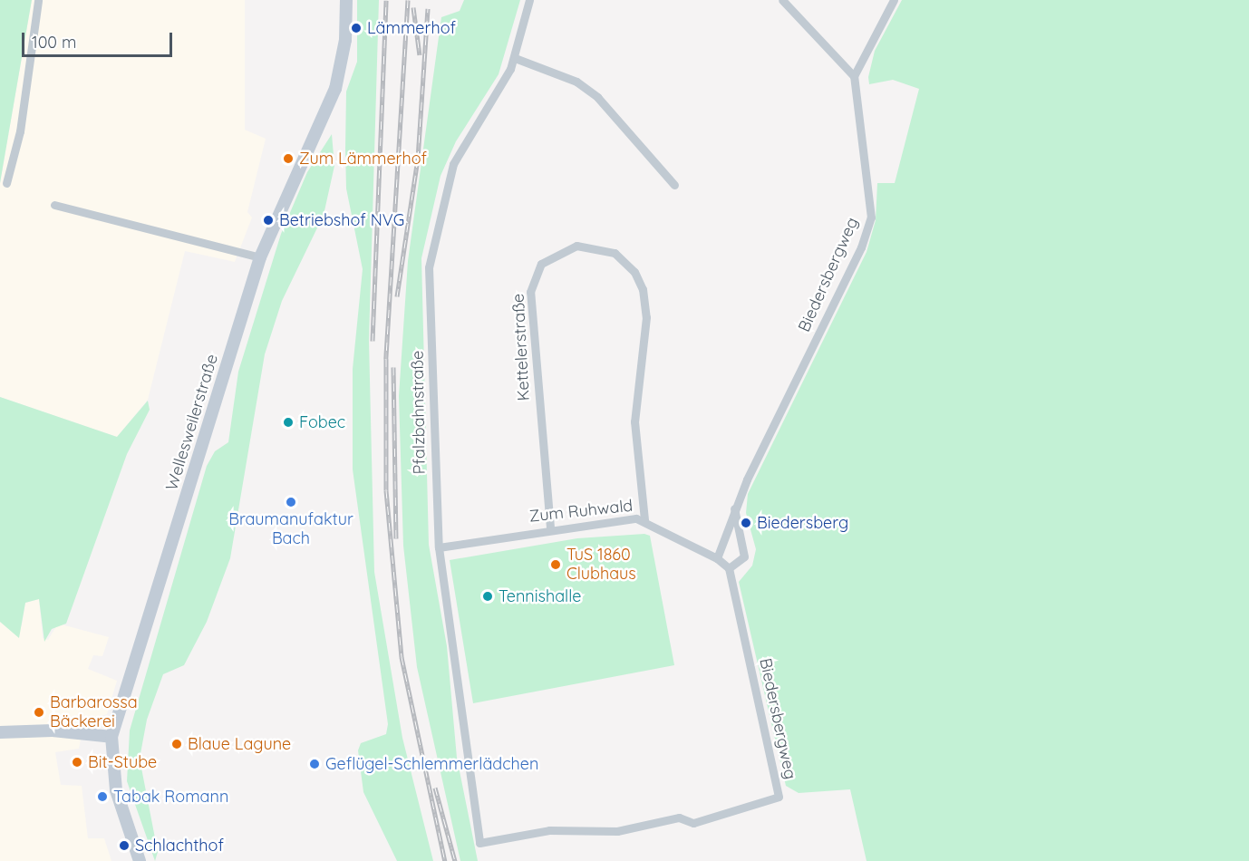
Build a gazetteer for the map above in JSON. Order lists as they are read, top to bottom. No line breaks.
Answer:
{"streets":{"street":["Biedersbergweg","Kettelerstraße","Pfalzbahnstraße","Wellesweilerstraße","Zum Ruhwald"]},"crossings":[["Biedersbergweg","Pfalzbahnstraße"],["Biedersbergweg","Zum Ruhwald"],["Kettelerstraße","Zum Ruhwald"],["Pfalzbahnstraße","Zum Ruhwald"]],"places":["Lämmerhof","Zum Lämmerhof","Betriebshof NVG","Fobec","Braumanufaktur Bach","Biedersberg","TuS 1860 Clubhaus","Tennishalle","Barbarossa Bäckerei","Blaue Lagune","Bit-Stube","Geflügel-Schlemmerlädchen","Tabak Romann","Schlachthof"],"scale_bar":"100 m"}
